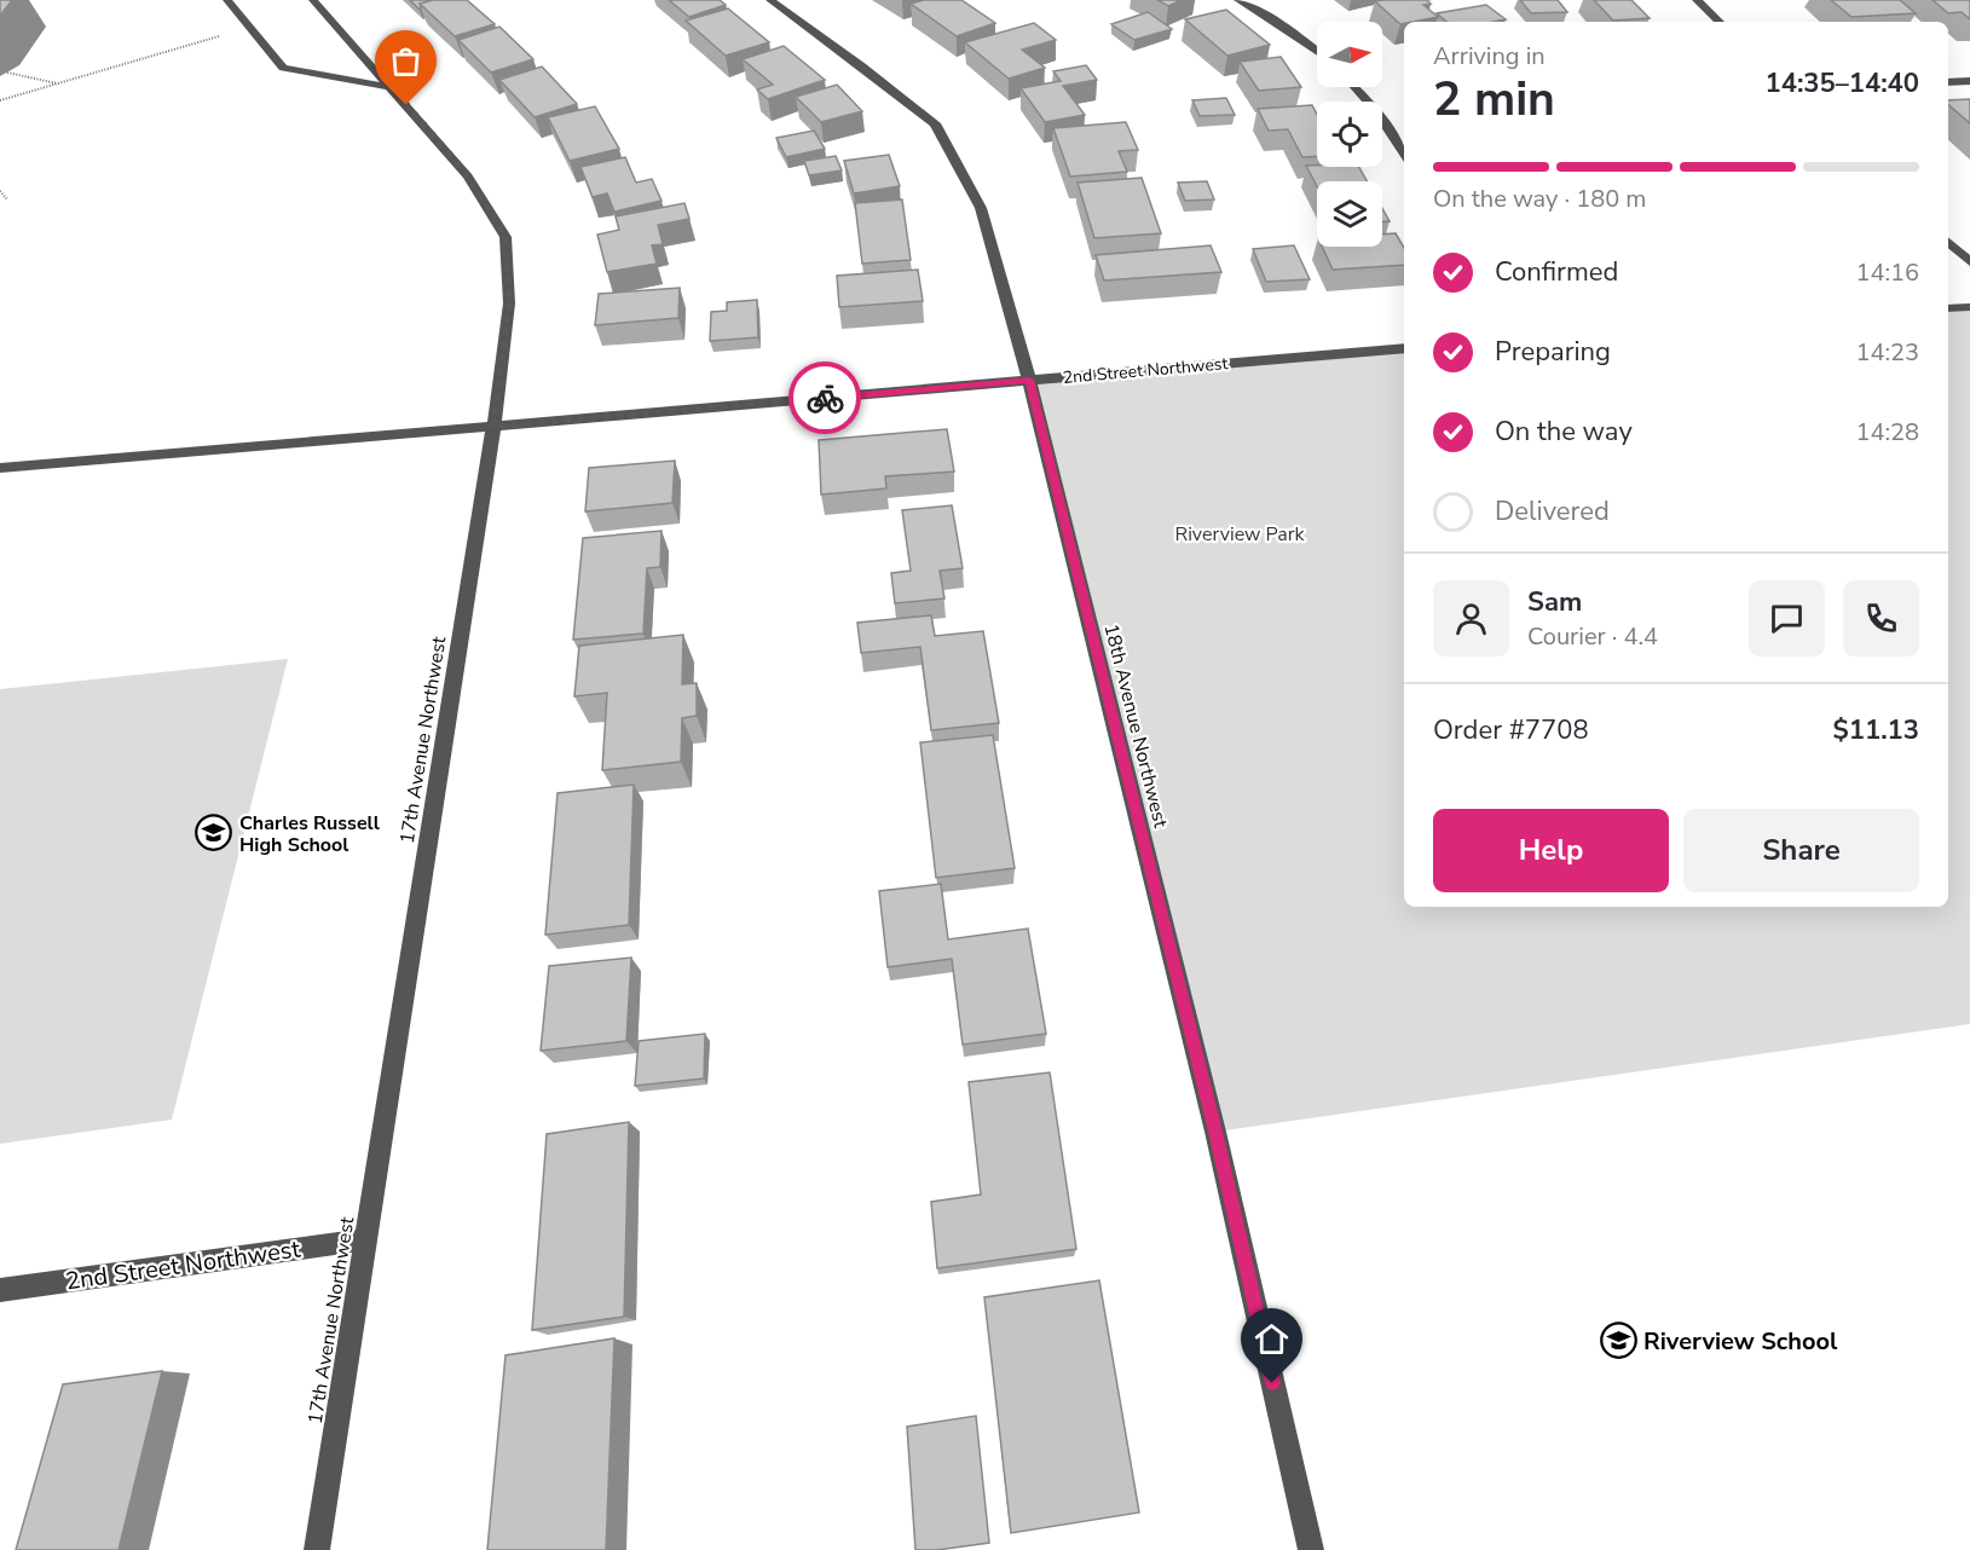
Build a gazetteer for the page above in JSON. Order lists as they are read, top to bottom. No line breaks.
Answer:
{"streets":{"street":["2nd Street Northwest","18th Avenue Northwest","17th Avenue Northwest"]},"crossings":[["2nd Street Northwest","18th Avenue Northwest"],["2nd Street Northwest","17th Avenue Northwest"]],"parks":["Riverview Park"],"places":{"school or university":["Charles Russell High School","Riverview School"]},"north":"right","page":{"heading":["2 min","Arriving in","14:35–14:40"],"panel":["Sam","Courier · 4.4","Order #7708","$11.13"],"bar":"On the way · 180 m","list":[["Confirmed","14:16"],["Preparing","14:23"],["On the way","14:28"],"Delivered"],"buttons":["Help","Share"]}}
